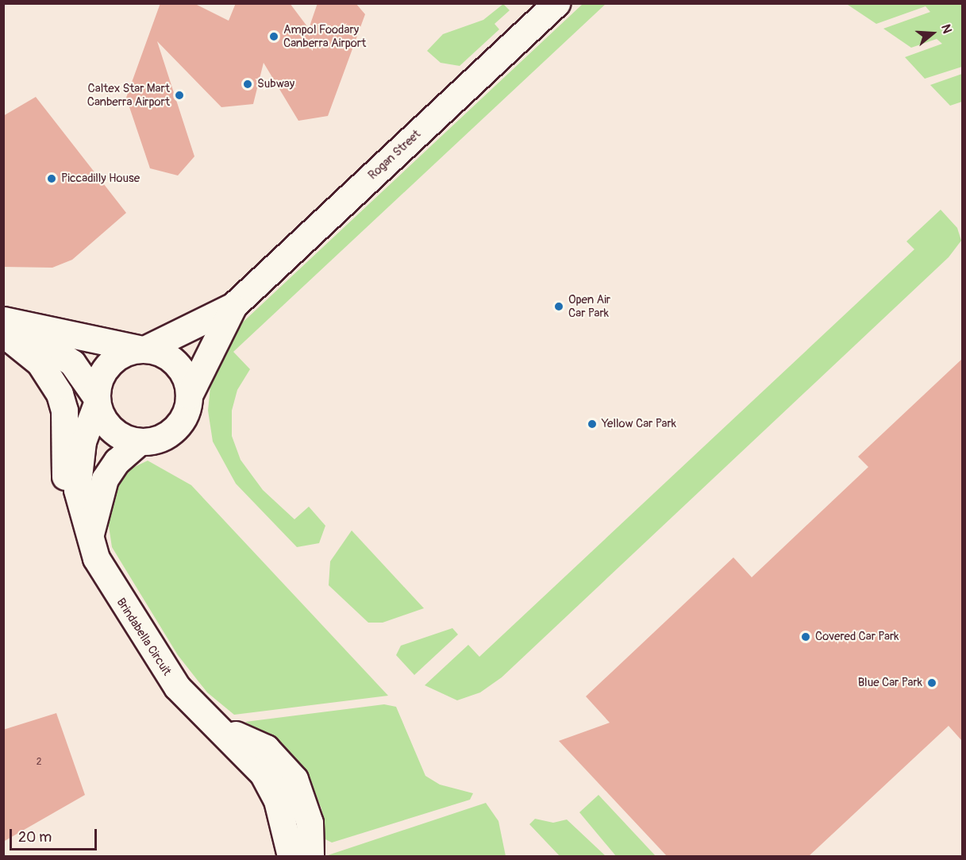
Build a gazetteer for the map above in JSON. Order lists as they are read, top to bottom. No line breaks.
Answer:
{"streets":{"street":["Rogan Street","Brindabella Circuit"]},"crossings":[["Rogan Street","Brindabella Circuit"]],"places":["Ampol Foodary Canberra Airport","Subway","Caltex Star Mart Canberra Airport","Piccadilly House","Open Air Car Park","Yellow Car Park","Covered Car Park","Blue Car Park"],"house_numbers":["2"],"scale_bar":"20 m","north":"right"}
